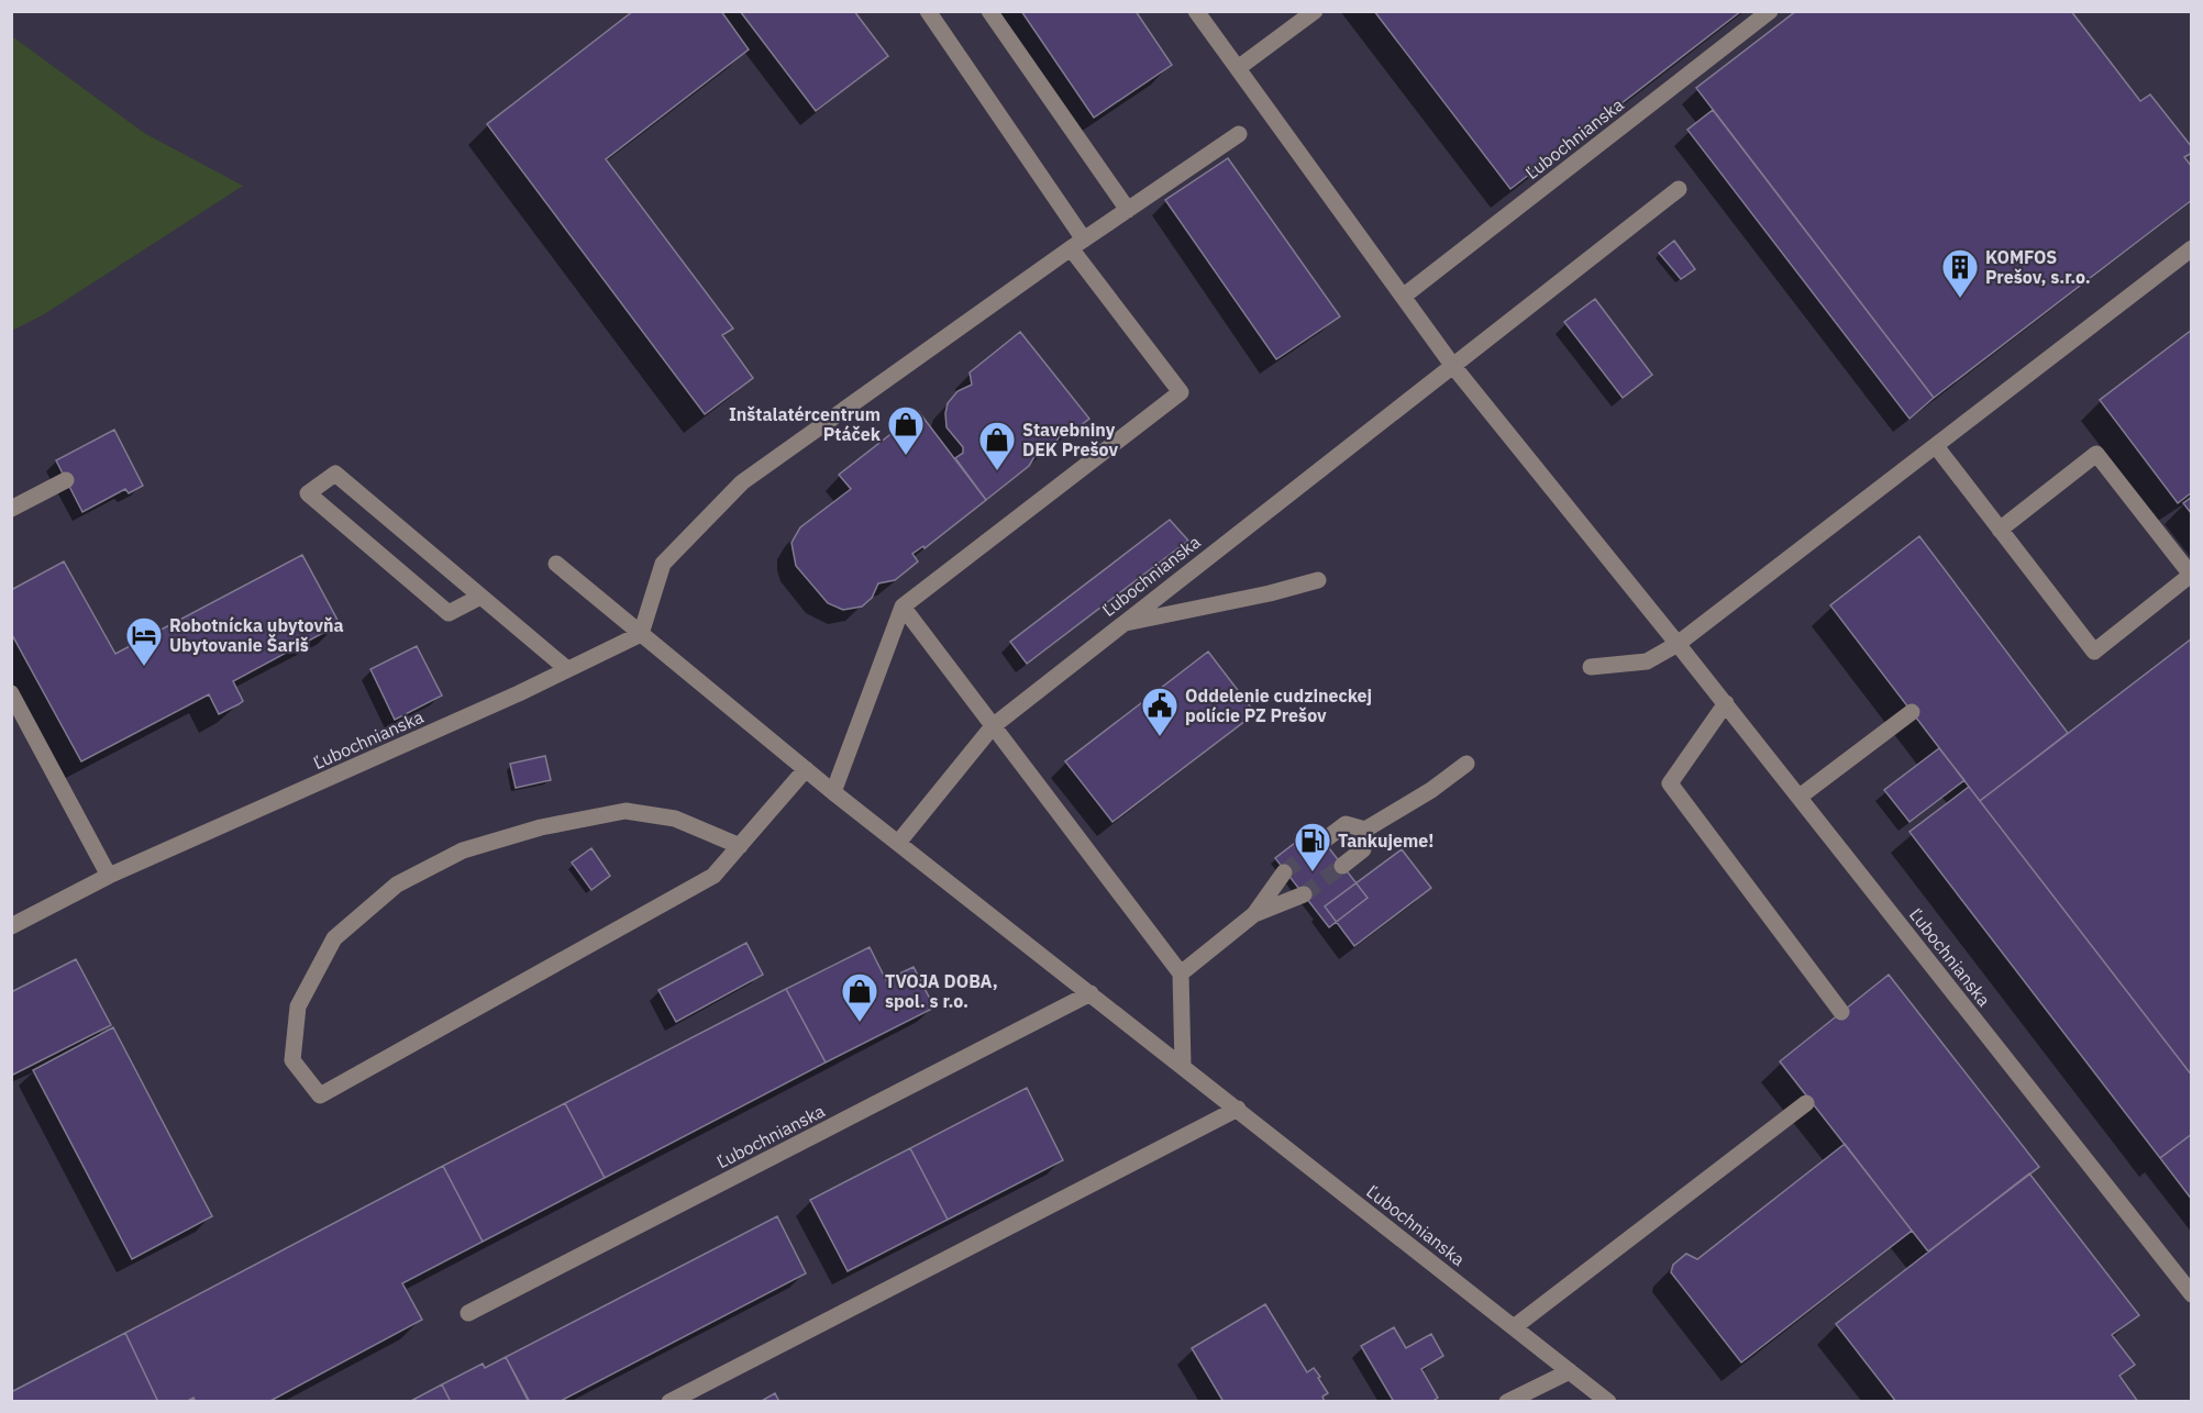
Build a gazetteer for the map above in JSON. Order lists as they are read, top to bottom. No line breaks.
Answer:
{"streets":{"lane":["Ľubochnianska"]},"places":{"building":["KOMFOS Prešov, s.r.o."],"shop":["Inštalatércentrum Ptáček","Stavebniny DEK Prešov","TVOJA DOBA, spol. s r.o."],"hotel":["Robotnícka ubytovňa Ubytovanie Šariš"],"public building":["Oddelenie cudzineckej polície PZ Prešov"],"fuel station":["Tankujeme!"]}}
